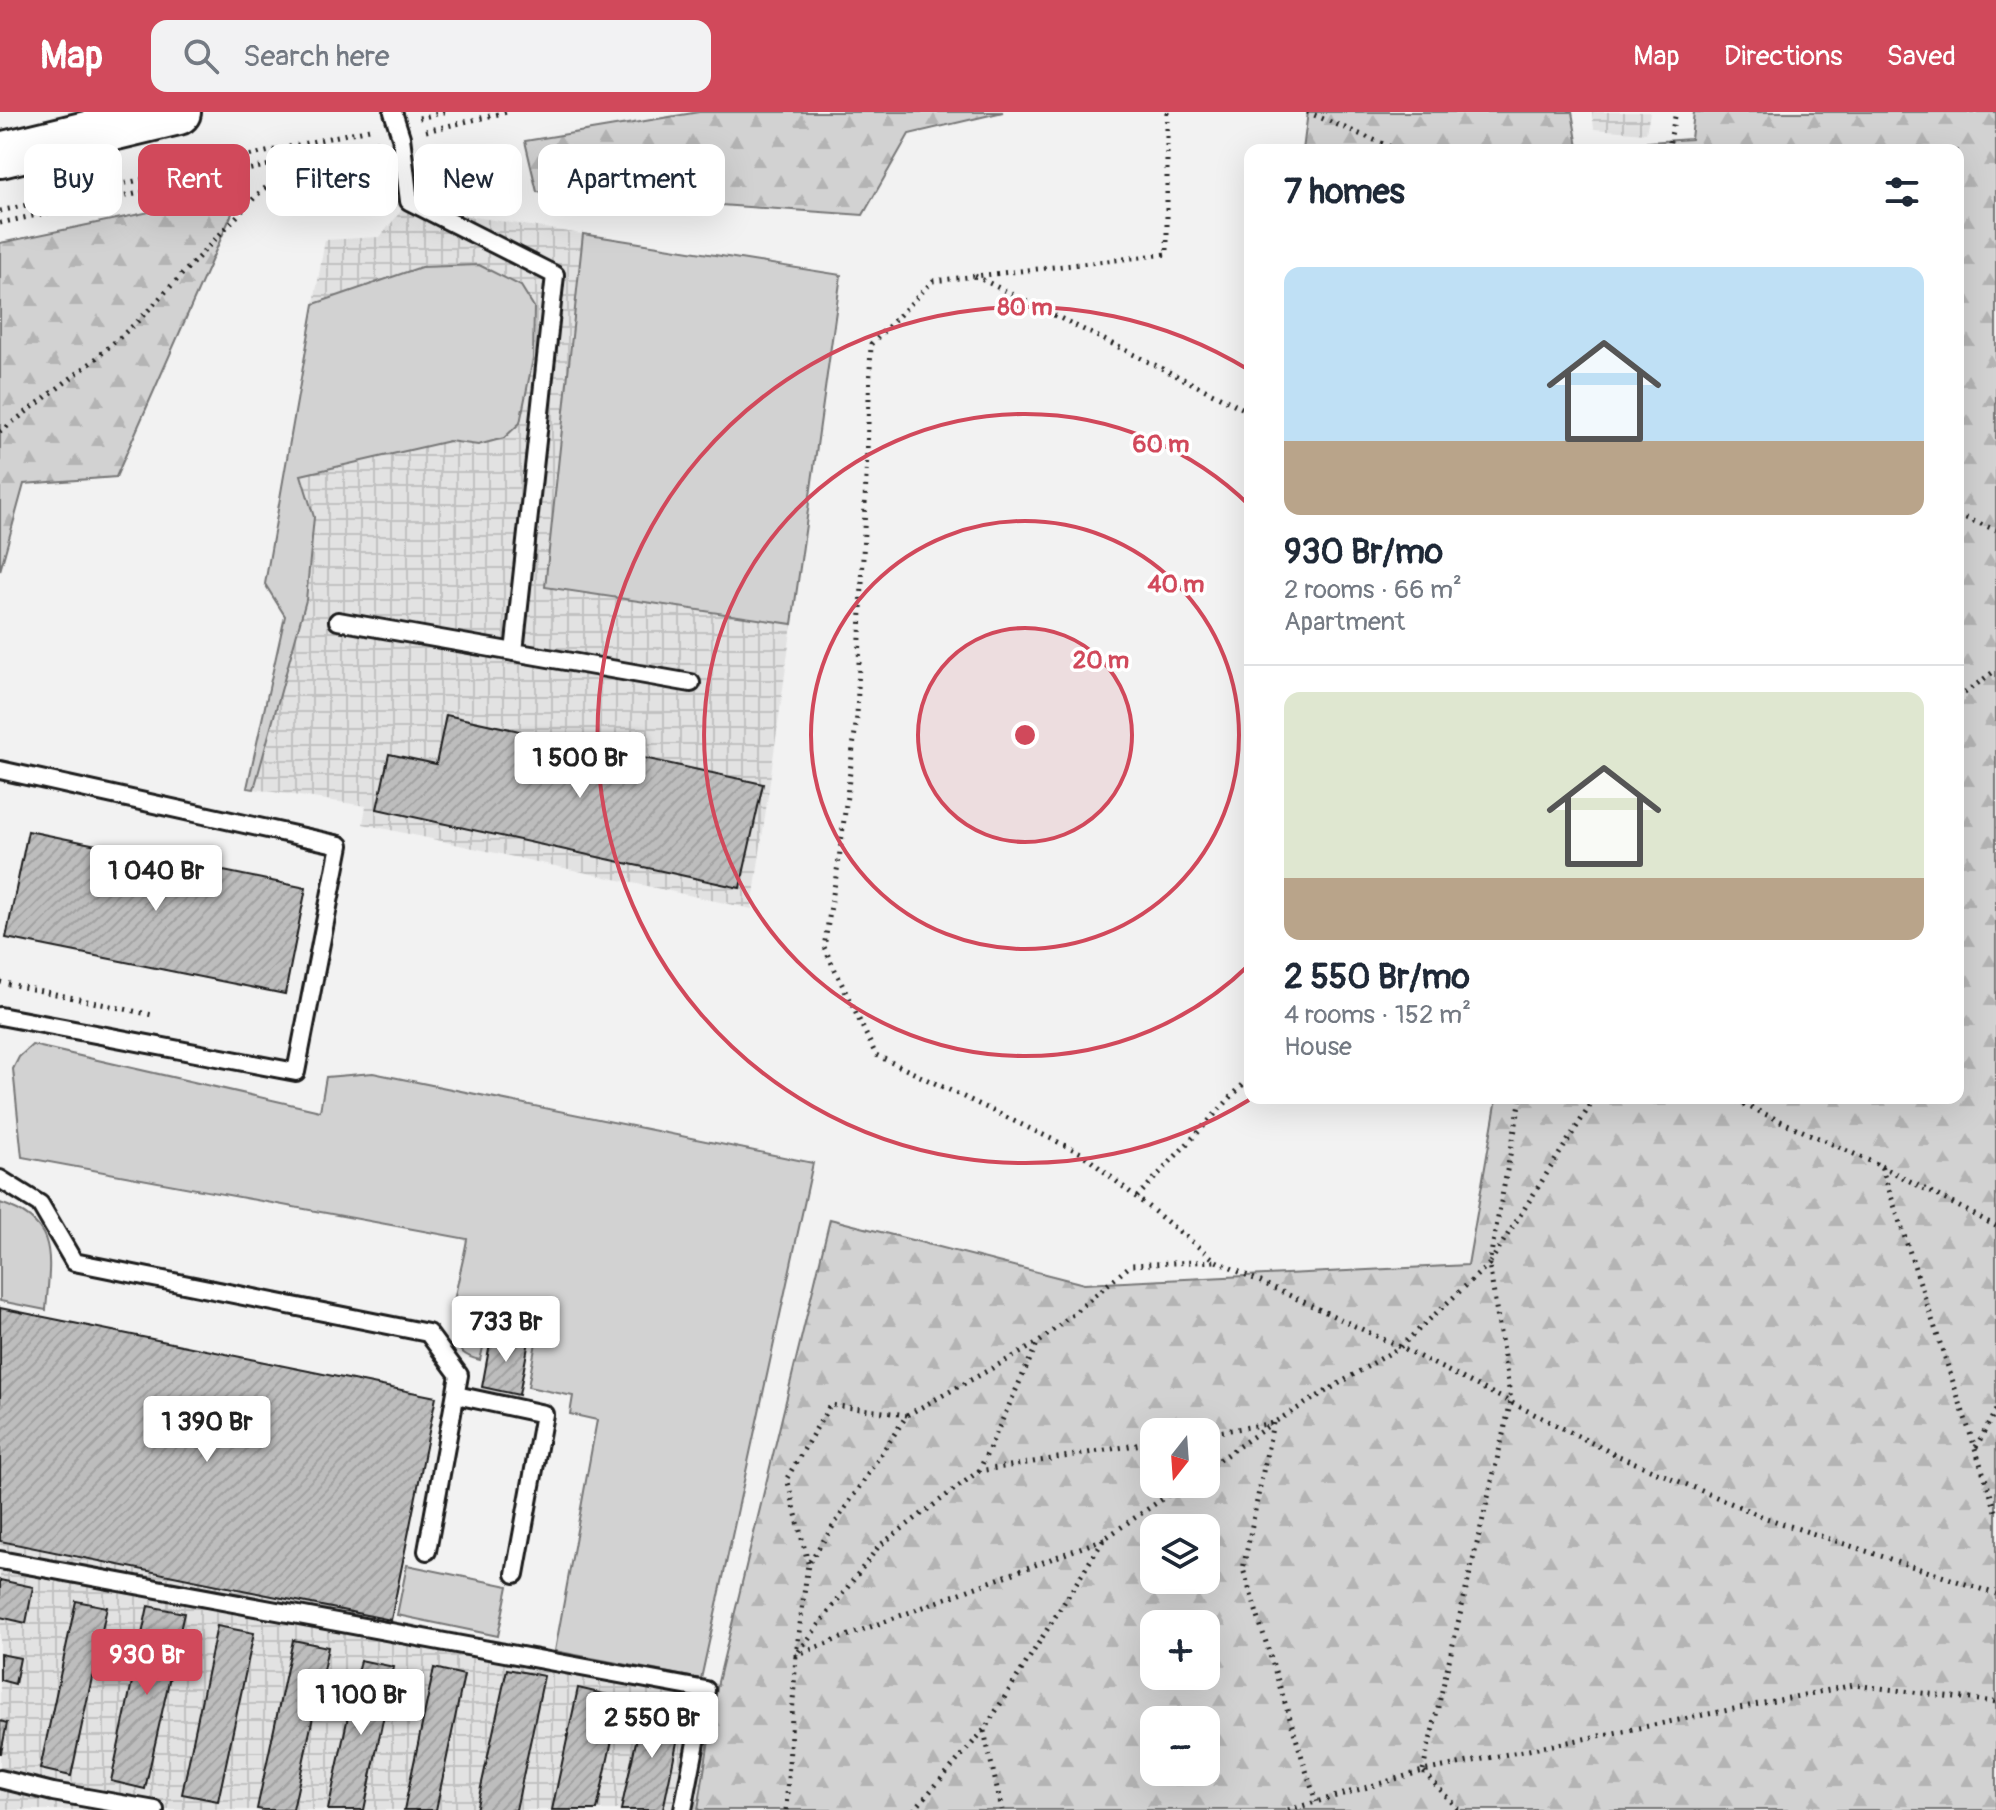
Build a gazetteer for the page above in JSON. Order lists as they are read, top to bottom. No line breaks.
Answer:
{"north":"bottom","page":{"header":"Map","search":"Search here","nav":["Map","Directions","Saved"],"chip":["Buy","Rent","Filters","New","Apartment"],"heading":"7 homes","list":[{"name":"930 Br/mo","note":"2 rooms · 66 m² · Apartment"},{"name":"2 550 Br/mo","note":"4 rooms · 152 m² · House"}],"price":["1 500 Br","1 040 Br","733 Br","1 390 Br","930 Br","1 100 Br","2 550 Br"],"map_buttons":["+","−"]},"rings":["80 m","60 m","40 m","20 m"]}
